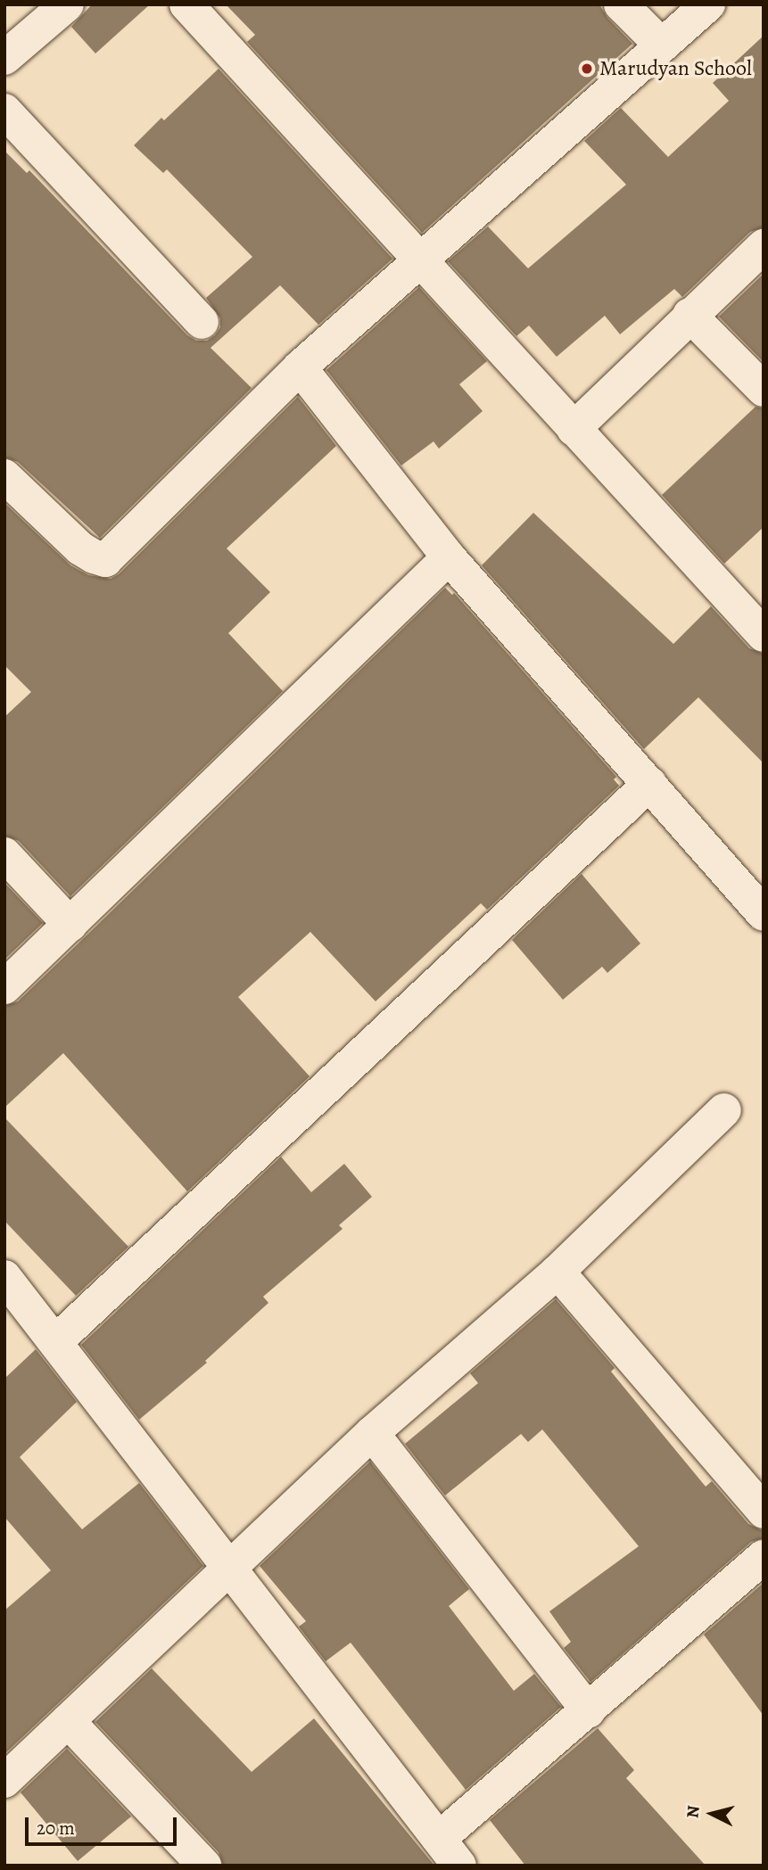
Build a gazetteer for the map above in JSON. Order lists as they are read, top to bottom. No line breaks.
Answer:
{"places":["Marudyan School"],"scale_bar":"20 m","north":"left"}
